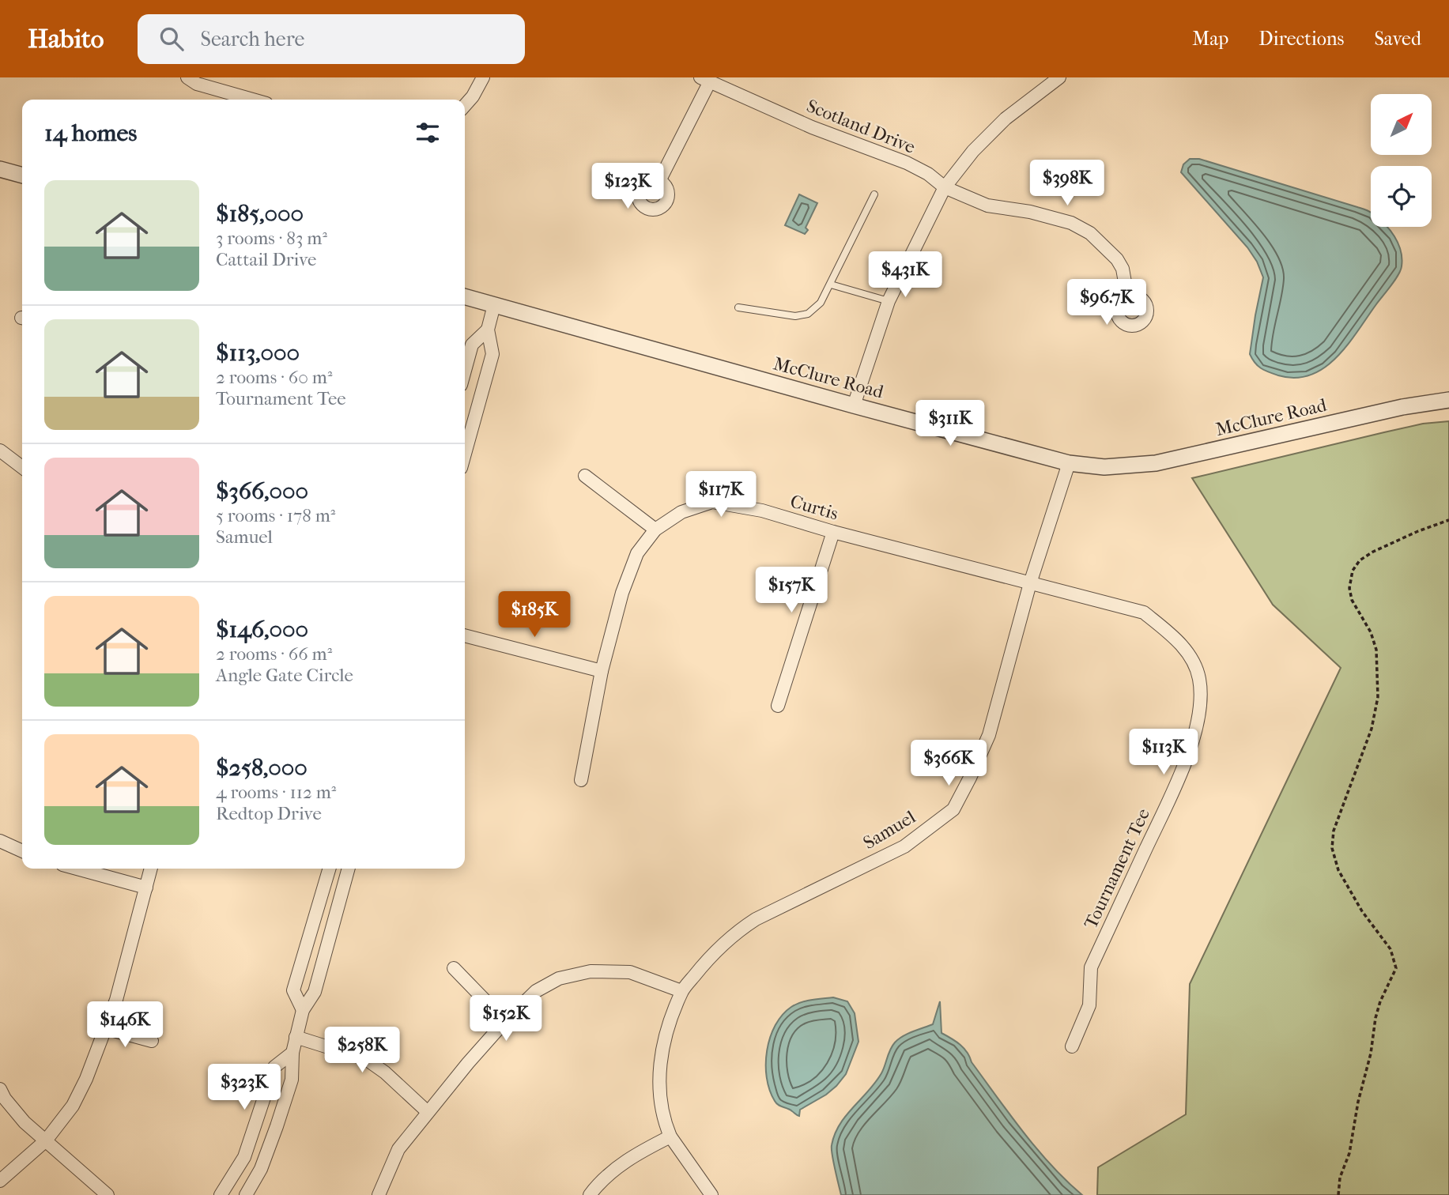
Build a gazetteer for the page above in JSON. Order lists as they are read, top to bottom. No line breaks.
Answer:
{"streets":{"street":["Scotland Drive","McClure Road","Curtis","Samuel","Tournament Tee"]},"crossings":[["McClure Road","Samuel"],["Curtis","Samuel"],["Curtis","Tournament Tee"],["Samuel","Tournament Tee"]],"north":"top right","page":{"header":"Habito","search":"Search here","nav":["Map","Directions","Saved"],"heading":"14 homes","price":["$398K","$123K","$431K","$96.7K","$311K","$117K","$157K","$185K","$113K","$366K","$152K","$146K","$258K","$323K"],"list":[{"name":"$185,000","note":"3 rooms · 83 m² · Cattail Drive"},{"name":"$113,000","note":"2 rooms · 60 m² · Tournament Tee"},{"name":"$366,000","note":"5 rooms · 178 m² · Samuel"},{"name":"$146,000","note":"2 rooms · 66 m² · Angle Gate Circle"},{"name":"$258,000","note":"4 rooms · 112 m² · Redtop Drive"}]}}
